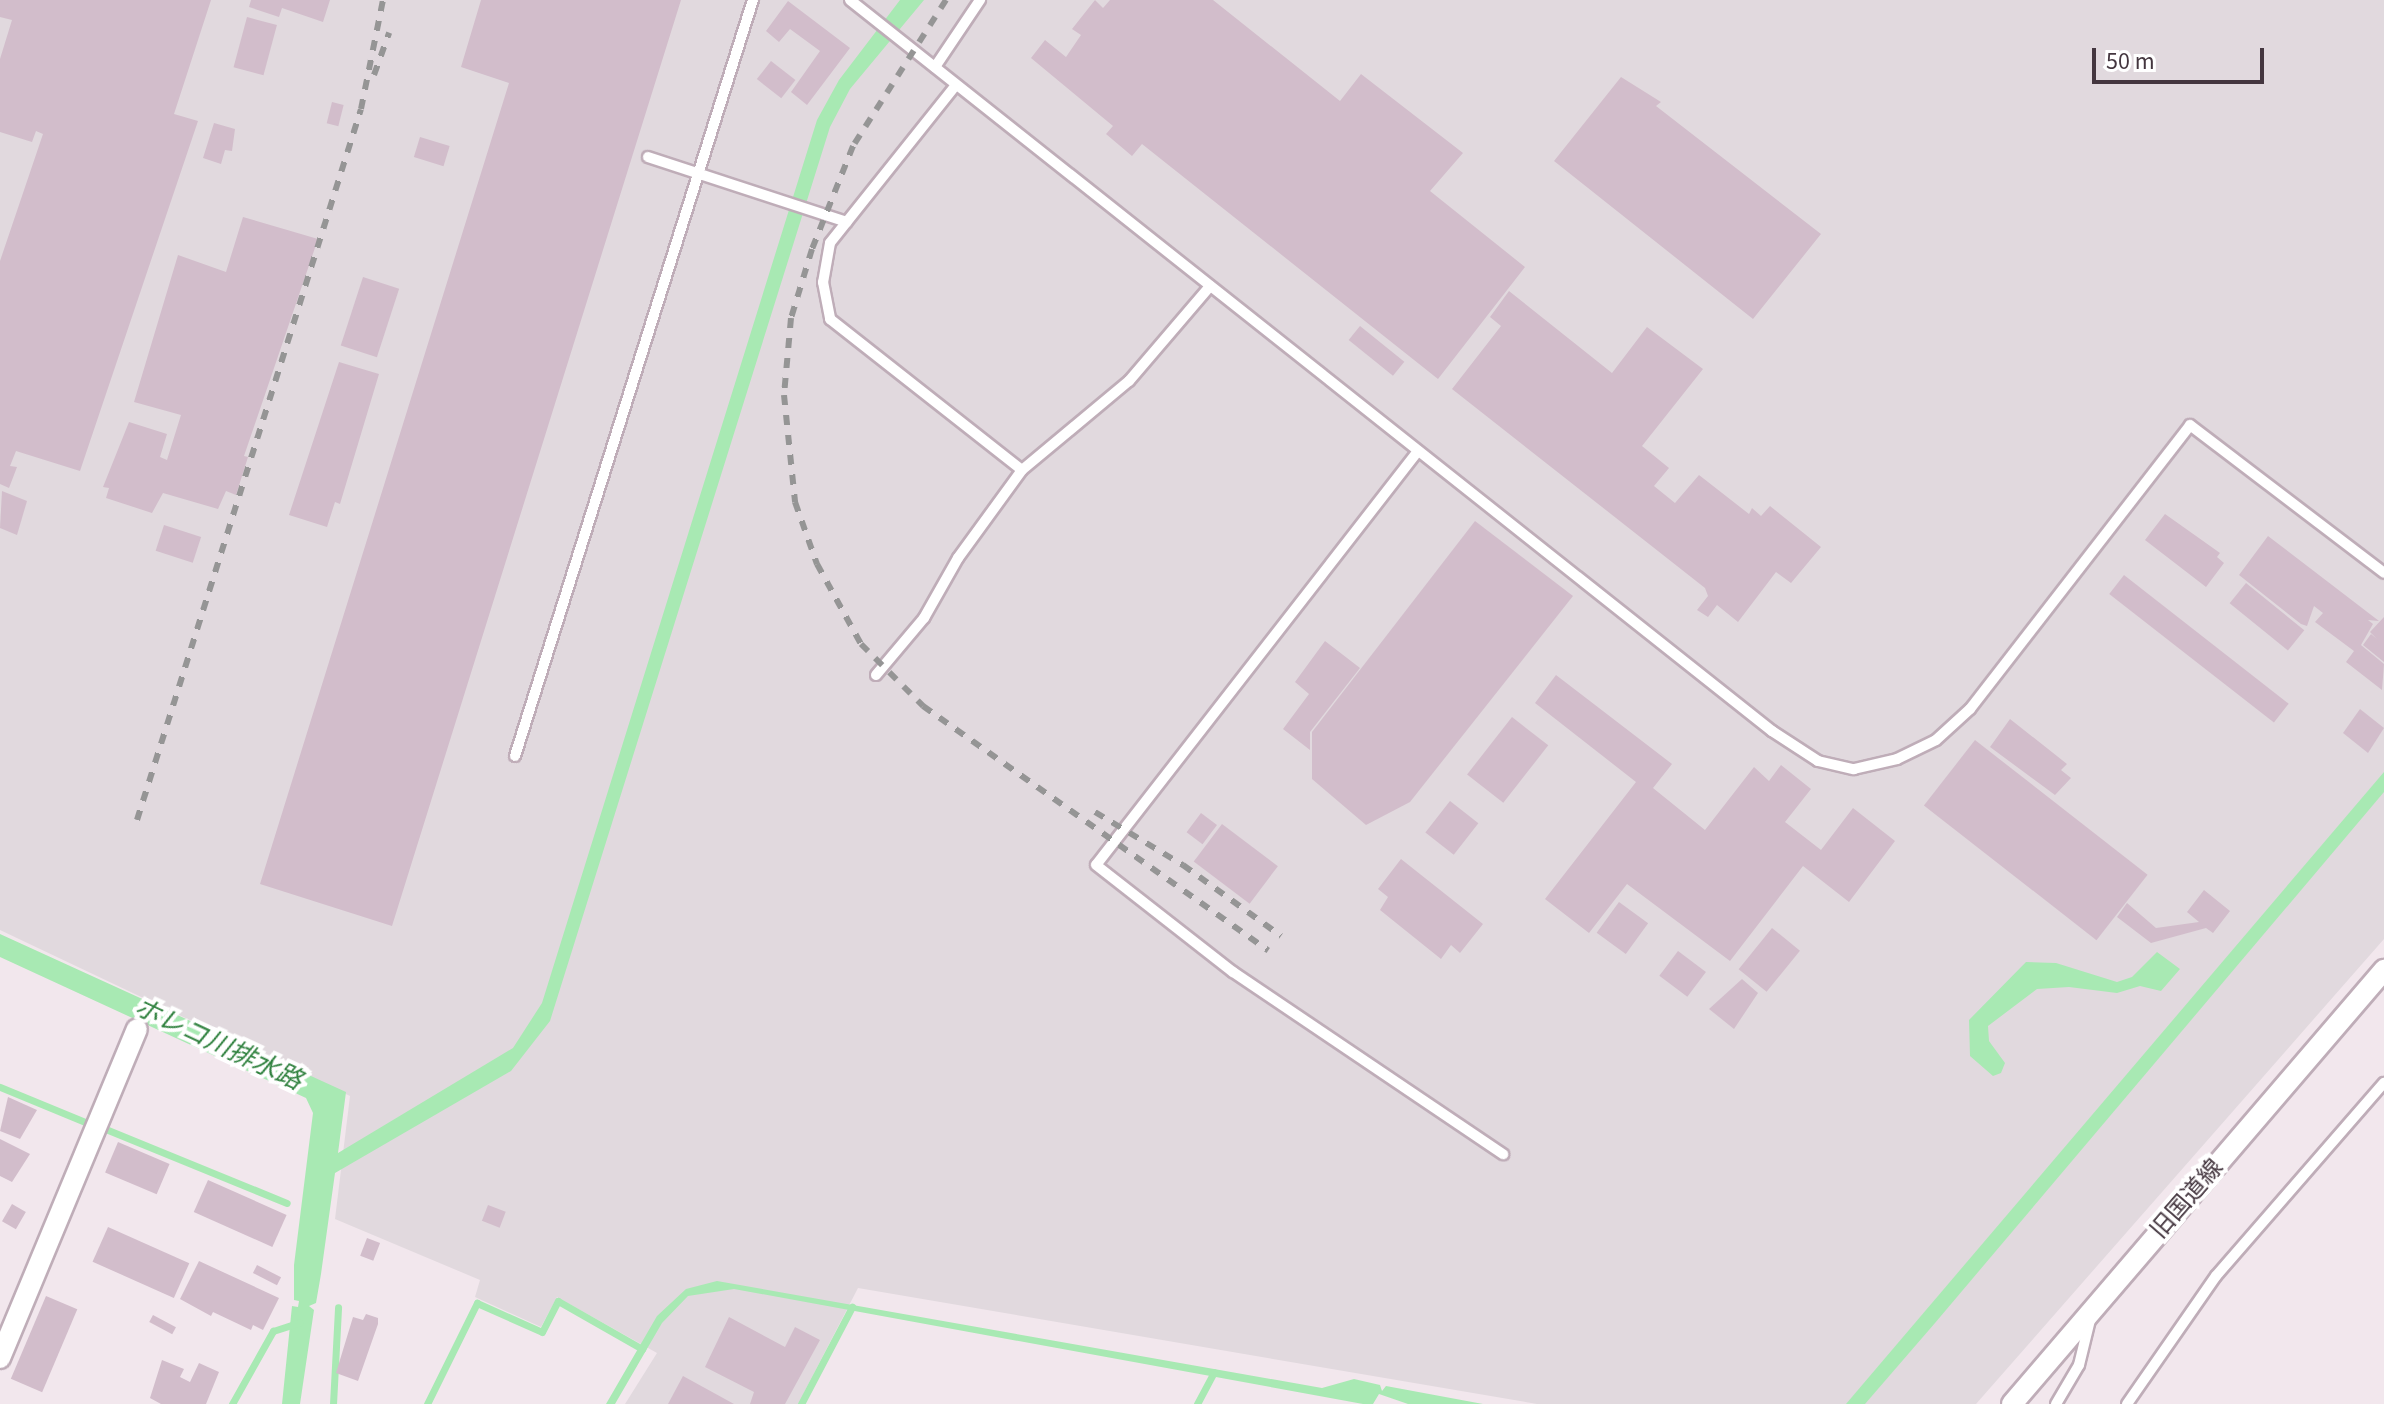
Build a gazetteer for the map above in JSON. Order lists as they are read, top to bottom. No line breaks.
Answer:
{"streets":{"street":["旧国道線"]},"water":["ホレコ川排水路"],"scale_bar":"50 m"}
